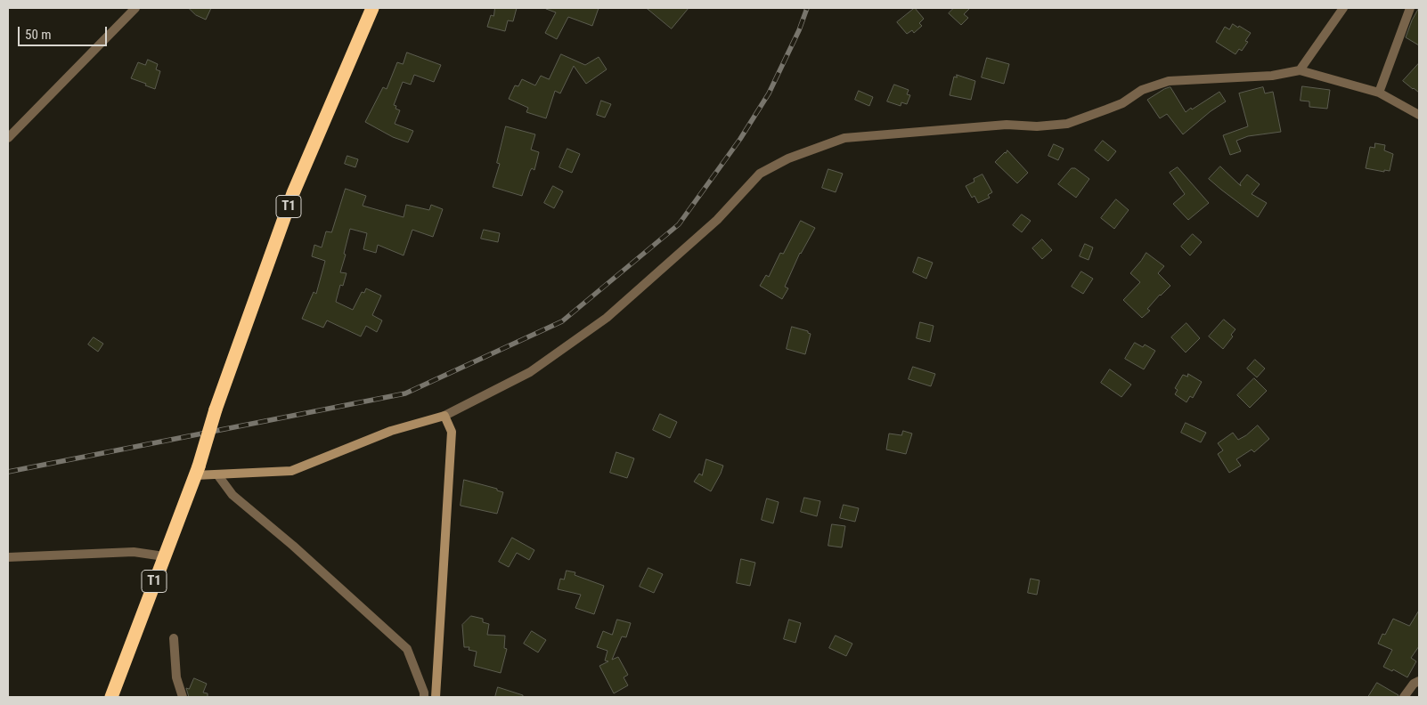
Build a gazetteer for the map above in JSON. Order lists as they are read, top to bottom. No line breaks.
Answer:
{"streets":{"highway":["T1"]},"scale_bar":"50 m"}
